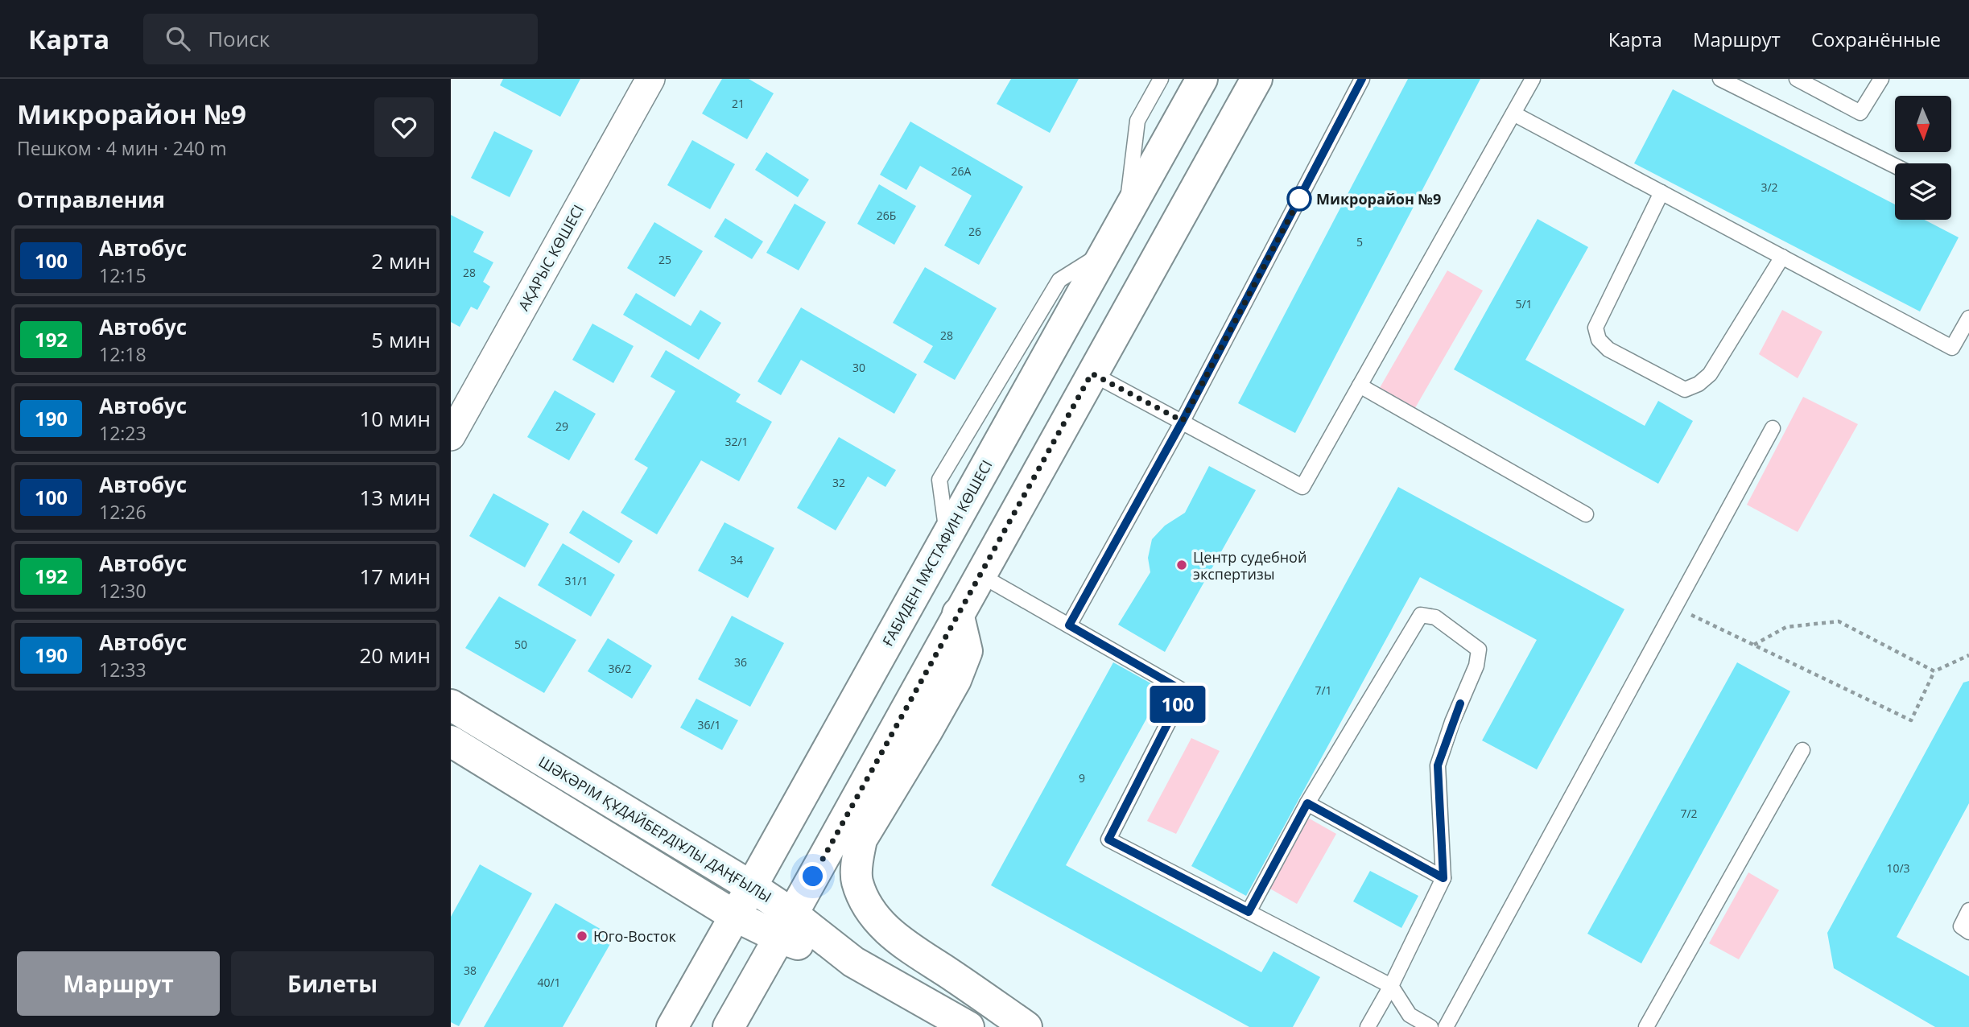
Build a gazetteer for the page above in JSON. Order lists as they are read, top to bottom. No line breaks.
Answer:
{"streets":{"main road":["ҒАБИДЕН МҰСТАФИН КӨШЕСІ","ШӘКӘРІМ ҚҰДАЙБЕРДІҰЛЫ ДАҢҒЫЛЫ"],"street":["АҚАРЫС КӨШЕСІ"]},"crossings":[["ҒАБИДЕН МҰСТАФИН КӨШЕСІ","ШӘКӘРІМ ҚҰДАЙБЕРДІҰЛЫ ДАҢҒЫЛЫ"]],"places":["Микрорайон №9","Центр судебной экспертизы","Юго-Восток"],"lines":["bus line 100"],"house_numbers":["21","26А","3/2","26Б","26","5","25","28","5/1","28","30","29","32/1","32","34","31/1","50","36","36/2","7/1","36/1","9","7/2","10/3","38","40/1"],"north":"bottom","page":{"header":"Карта","search":"Поиск","nav":["Карта","Маршрут","Сохранённые"],"heading":[["Микрорайон №9","Пешком · 4 мин · 240 m"],"Отправления"],"on_map":"100","list":[{"mark":"100","name":"Автобус","note":"12:15","value":"2 мин"},{"mark":"192","name":"Автобус","note":"12:18","value":"5 мин"},{"mark":"190","name":"Автобус","note":"12:23","value":"10 мин"},{"mark":"100","name":"Автобус","note":"12:26","value":"13 мин"},{"mark":"192","name":"Автобус","note":"12:30","value":"17 мин"},{"mark":"190","name":"Автобус","note":"12:33","value":"20 мин"}],"buttons":["Маршрут","Билеты"]}}
